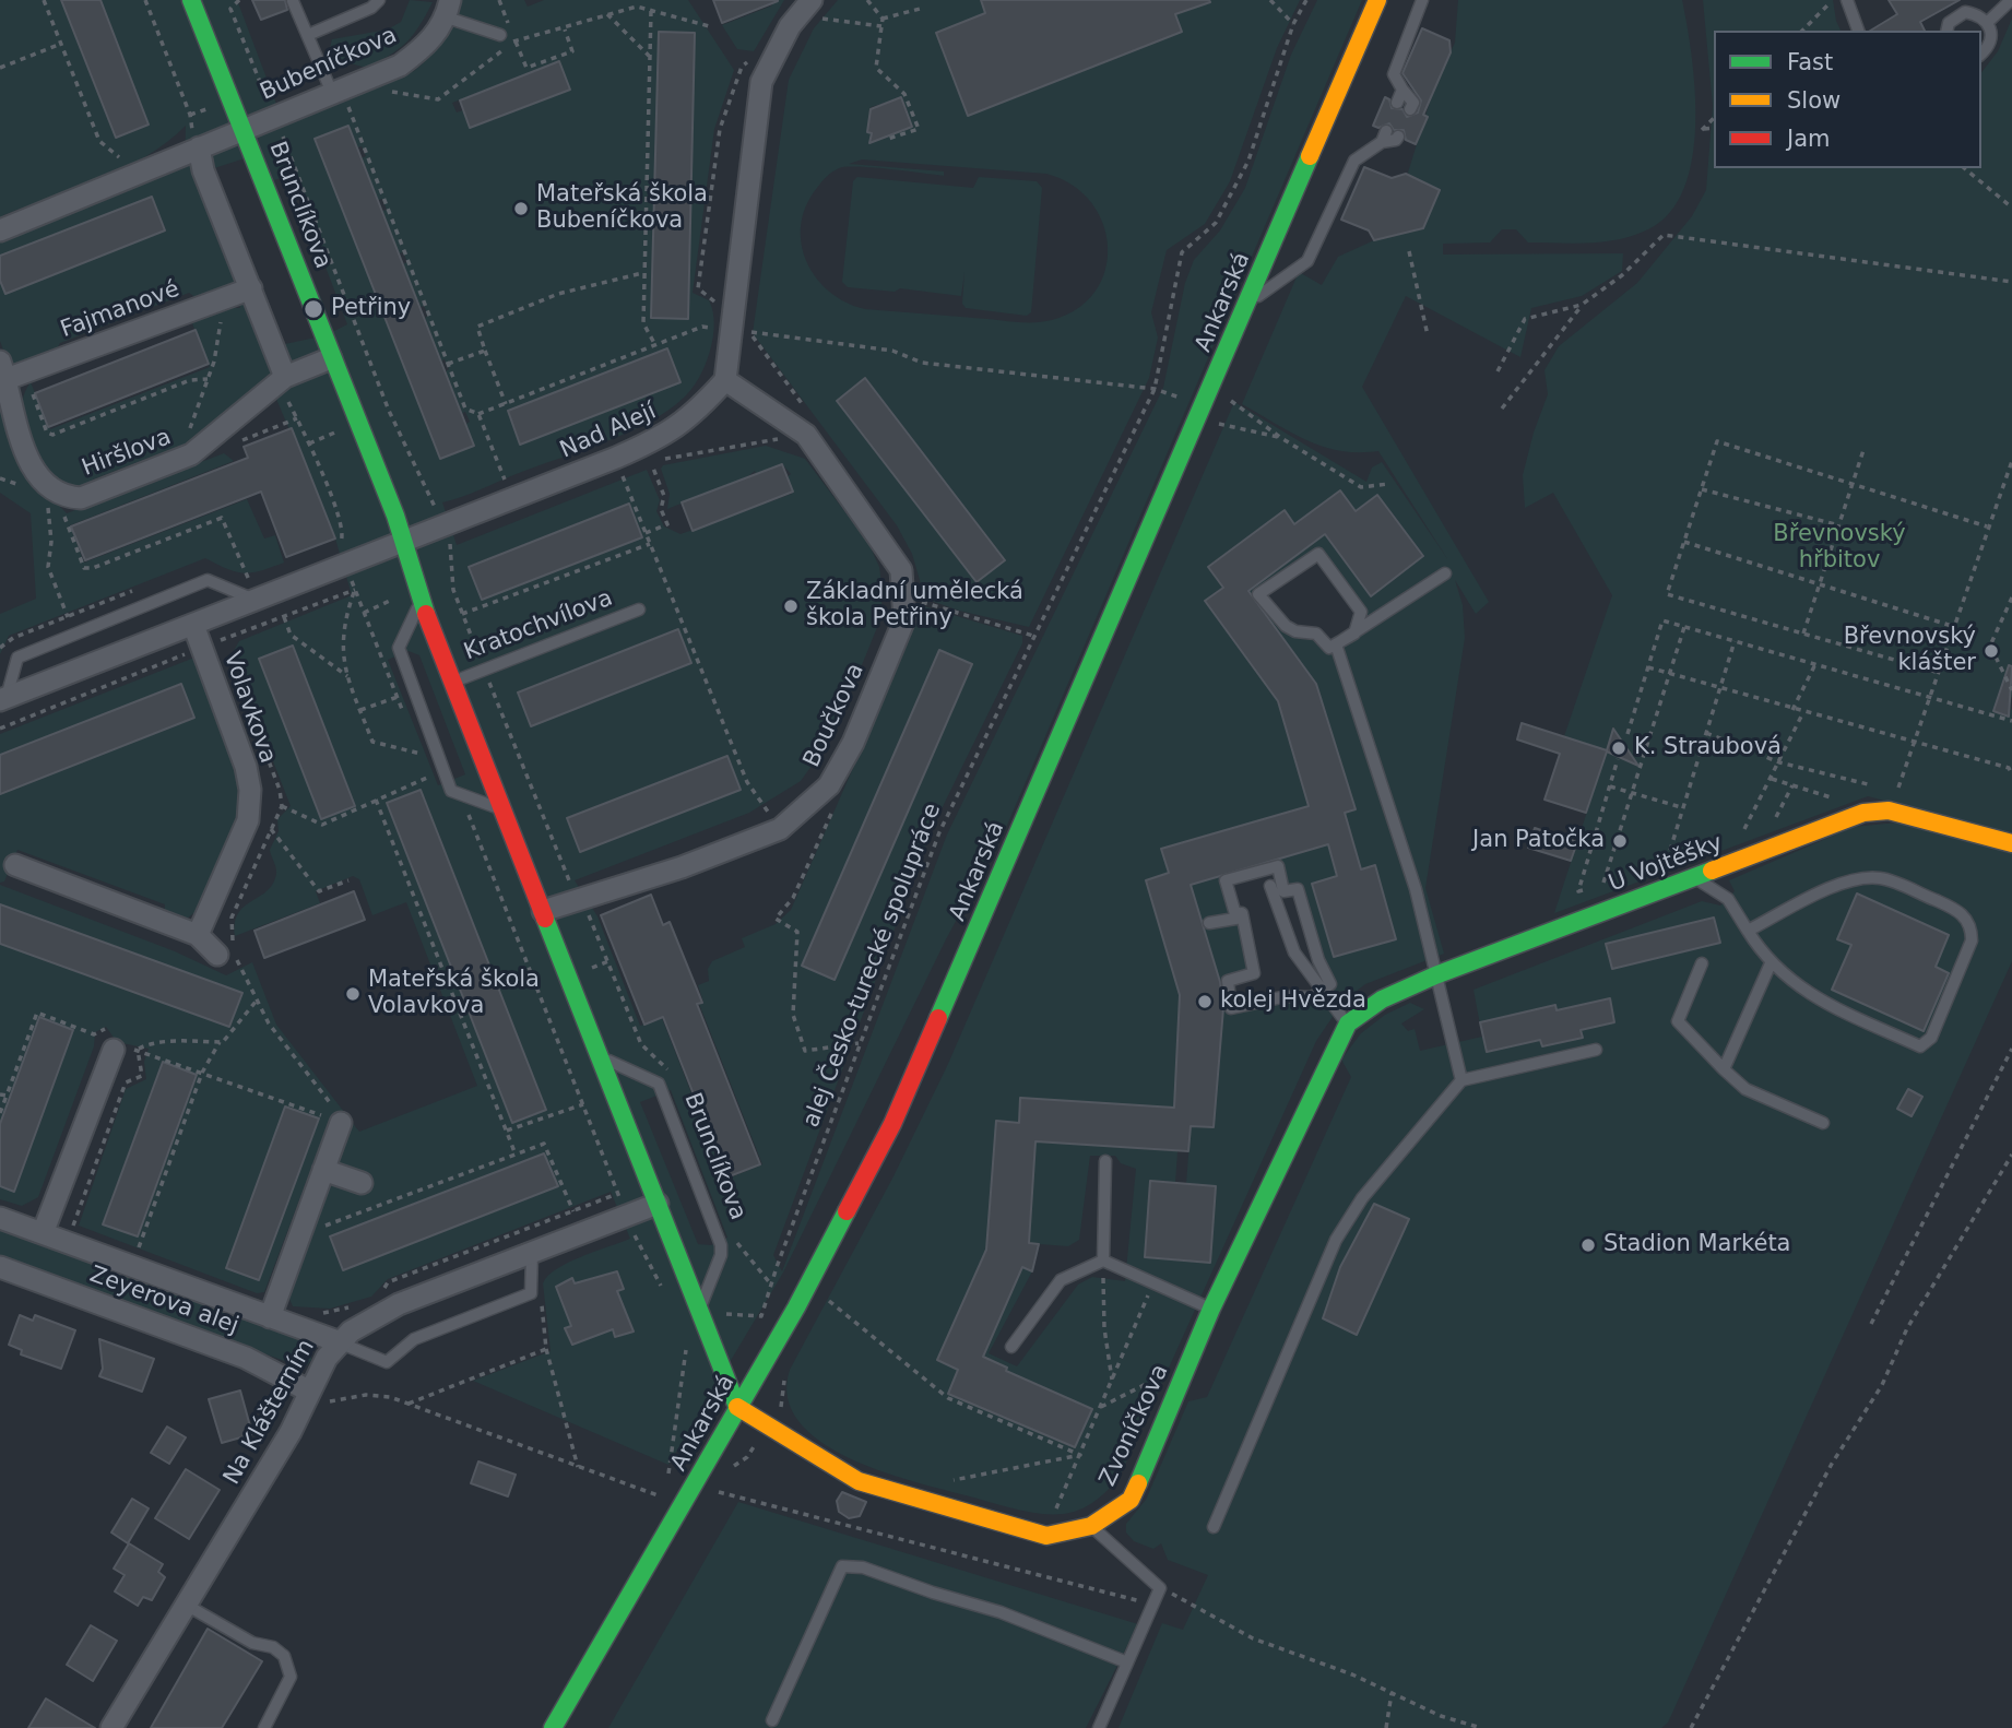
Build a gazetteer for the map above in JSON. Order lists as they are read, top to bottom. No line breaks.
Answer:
{"streets":{"street":["Bubeníčkova","Brunclíkova","Ankarská","Fajmanové","Nad Alejí","Hiršlova","Volavkova","Boučkova","U Vojtěšky","Zeyerova alej","Na Klášterním","Zvoníčkova"],"lane":["Kratochvílova"],"path":["alej Česko-turecké spolupráce"]},"crossings":[["Bubeníčkova","Brunclíkova"],["Brunclíkova","Ankarská"],["Brunclíkova","Nad Alejí"],["Brunclíkova","Hiršlova"],["Brunclíkova","Kratochvílova"],["Brunclíkova","Boučkova"],["Brunclíkova","Na Klášterním"],["Brunclíkova","Zvoníčkova"],["Ankarská","Zvoníčkova"],["Fajmanové","Hiršlova"],["Nad Alejí","Volavkova"],["Nad Alejí","Boučkova"],["U Vojtěšky","Zvoníčkova"],["Zeyerova alej","Na Klášterním"]],"parks":["Břevnovský hřbitov"],"places":["Mateřská škola Bubeníčkova","Petřiny","Základní umělecká škola Petřiny","Břevnovský klášter","K. Straubová","Jan Patočka","Mateřská škola Volavkova","kolej Hvězda","Stadion Markéta"],"legend":["Fast","Slow","Jam"]}
